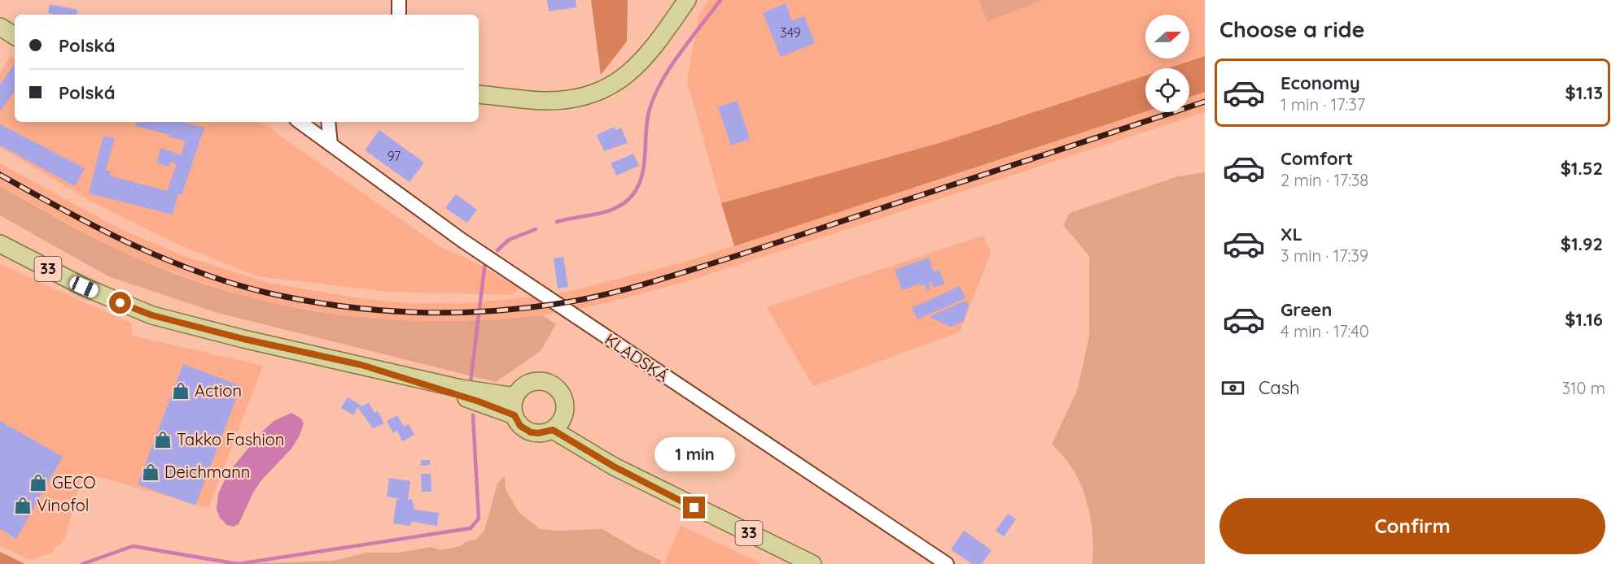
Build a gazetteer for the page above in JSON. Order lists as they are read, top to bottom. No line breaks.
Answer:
{"streets":{"main road":["33"],"street":["KLADSKÁ"]},"places":{"shop":["Action","Takko Fashion","Deichmann","GECO","Vinofol"]},"house_numbers":["349","97"],"north":"right","page":{"heading":"Choose a ride","banner":["Polská","Polská"],"list":[{"name":"Economy","note":"1 min · 17:37","value":"$1.13"},{"name":"Comfort","note":"2 min · 17:38","value":"$1.52"},{"name":"XL","note":"3 min · 17:39","value":"$1.92"},{"name":"Green","note":"4 min · 17:40","value":"$1.16"}],"pay":["Cash","310 m"],"bubble":"1 min","buttons":"Confirm"}}
